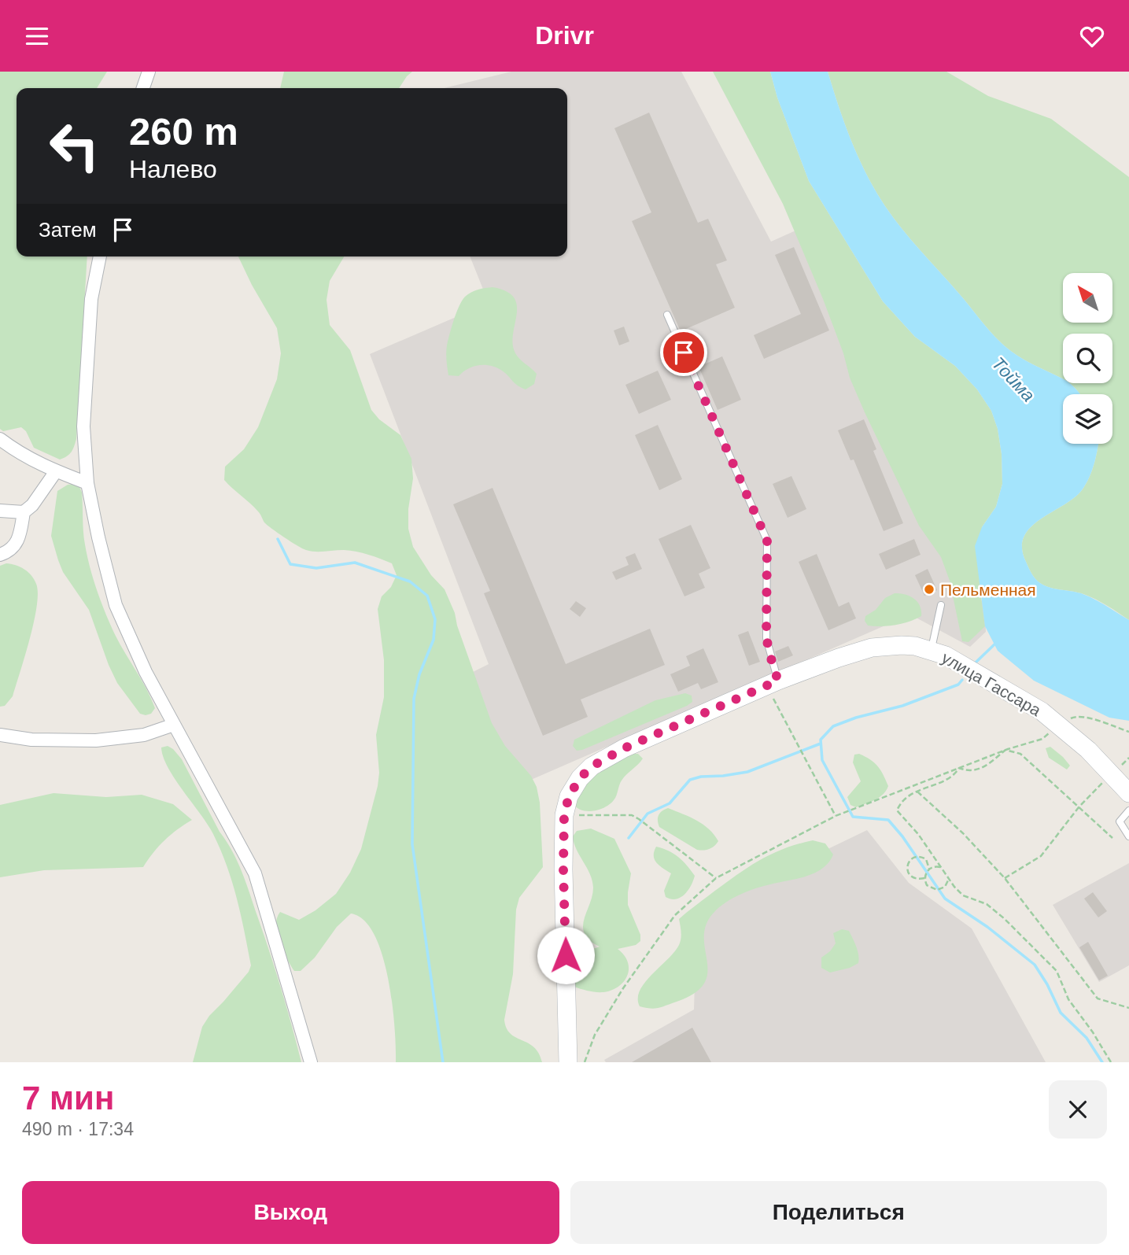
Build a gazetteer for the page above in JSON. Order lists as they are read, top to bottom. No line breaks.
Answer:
{"streets":{"main road":["улица Гассара"]},"water":["Тойма"],"places":["Пельменная"],"north":"top left","page":{"header":"Drivr","turn":["260 m","Налево"],"then":"Затем","heading":["7 мин","490 m · 17:34"],"buttons":["Выход","Поделиться"]}}
